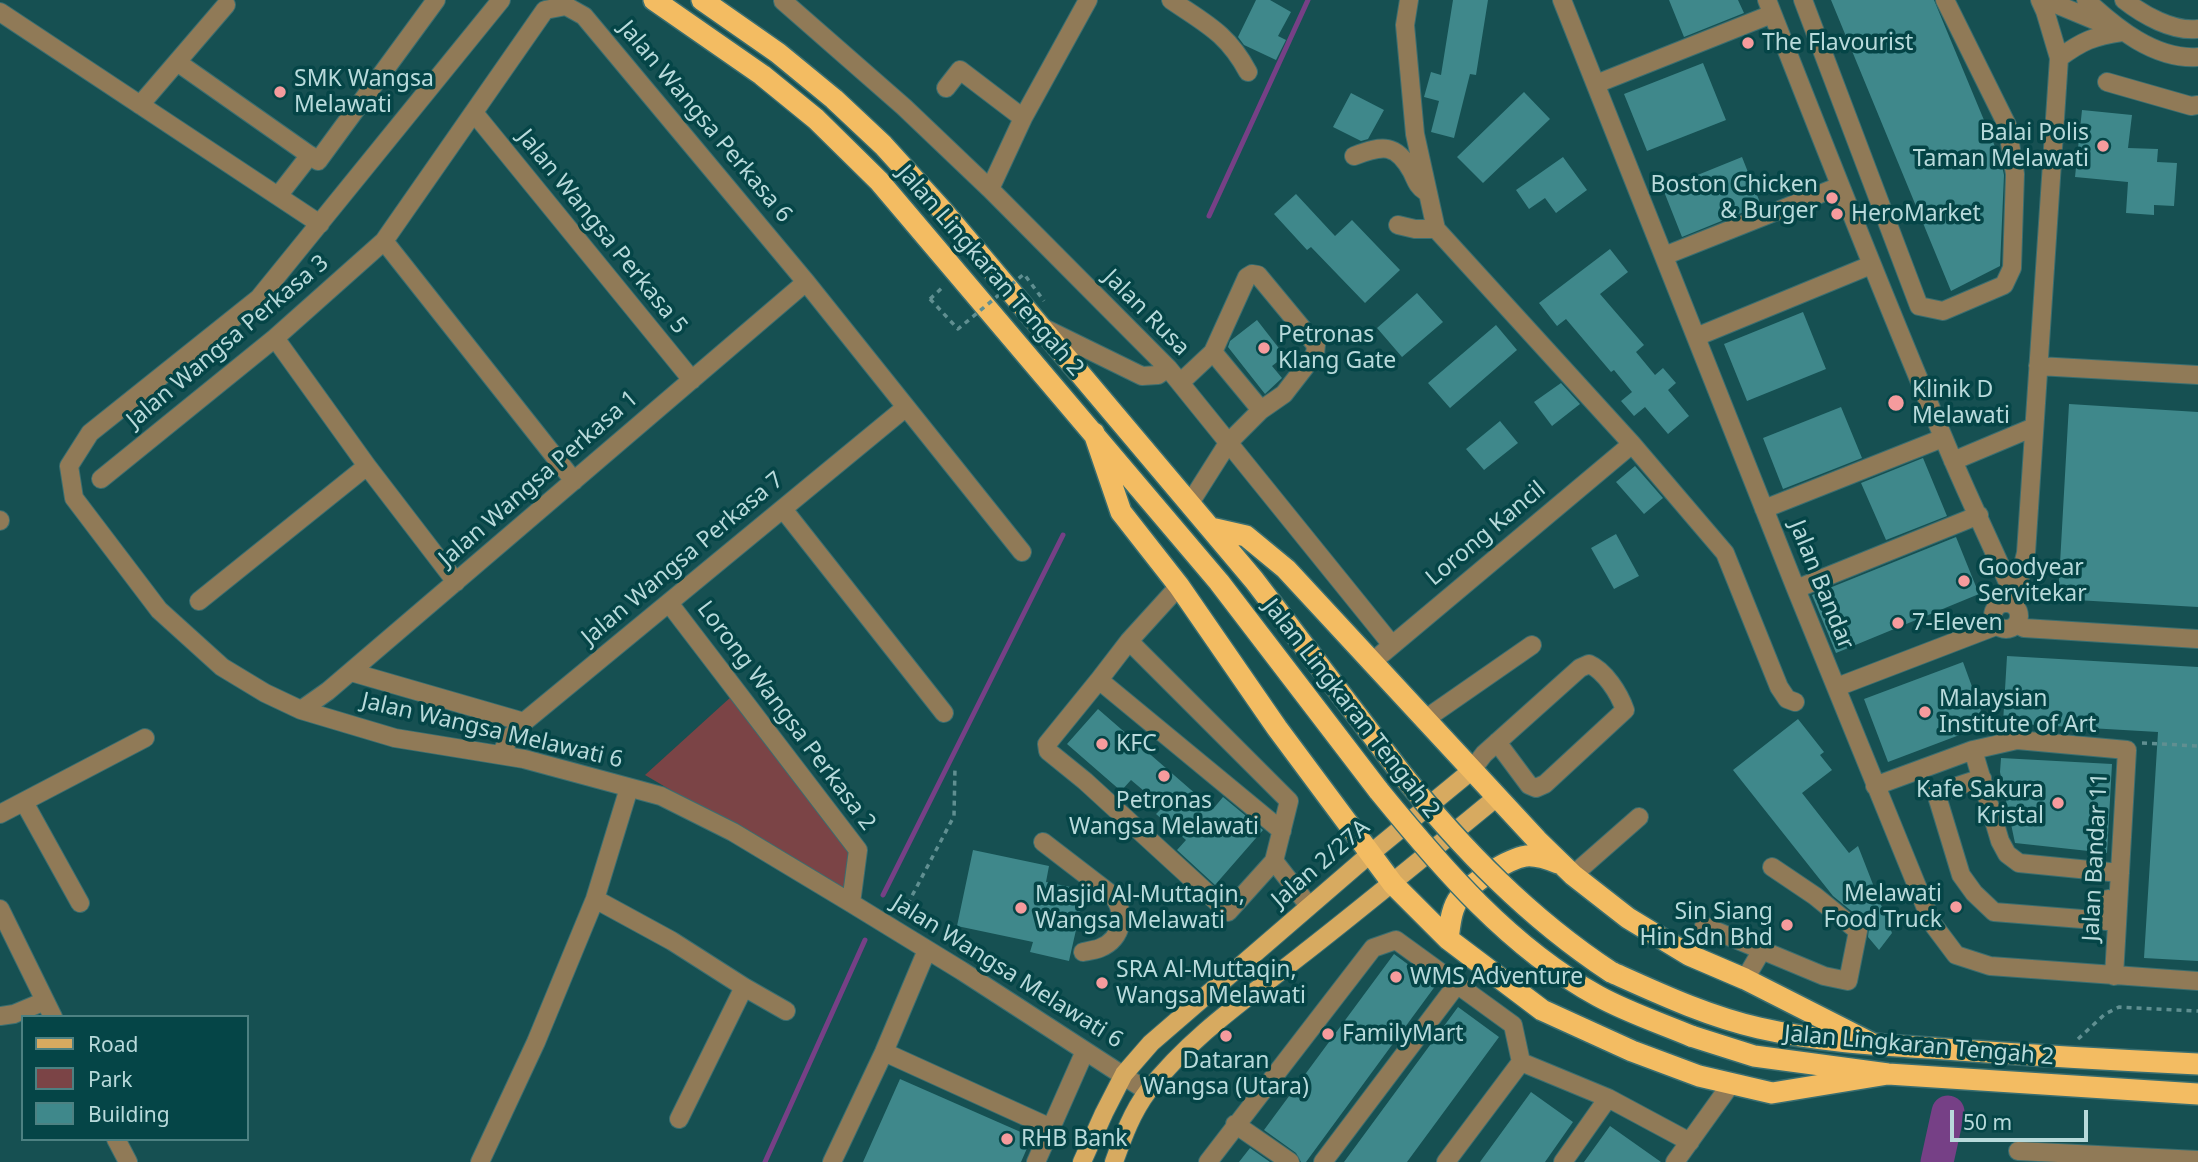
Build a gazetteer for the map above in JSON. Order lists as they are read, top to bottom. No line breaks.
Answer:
{"streets":{"highway":["Jalan Lingkaran Tengah 2"],"main road":["Jalan 2/27A"],"street":["Jalan Wangsa Perkasa 6","Jalan Wangsa Perkasa 5","Jalan Rusa","Jalan Wangsa Perkasa 3","Jalan Wangsa Perkasa 1","Lorong Kancil","Jalan Wangsa Perkasa 7","Jalan Bandar","Lorong Wangsa Perkasa 2","Jalan Wangsa Melawati 6","Jalan Bandar 11"]},"crossings":[["Jalan Wangsa Perkasa 6","Jalan Wangsa Perkasa 5"],["Jalan Wangsa Perkasa 6","Jalan Wangsa Perkasa 3"],["Jalan Wangsa Perkasa 6","Jalan Wangsa Perkasa 1"],["Jalan Wangsa Perkasa 6","Jalan Wangsa Perkasa 7"],["Jalan Wangsa Perkasa 5","Jalan Wangsa Perkasa 1"],["Jalan Rusa","Lorong Kancil"],["Jalan Wangsa Perkasa 1","Jalan Wangsa Melawati 6"],["Jalan Wangsa Perkasa 7","Lorong Wangsa Perkasa 2"],["Jalan Wangsa Perkasa 7","Jalan Wangsa Melawati 6"],["Jalan Bandar","Jalan Bandar 11"],["Lorong Wangsa Perkasa 2","Jalan Wangsa Melawati 6"],["Jalan Wangsa Melawati 6","Jalan 2/27A"]],"places":["The Flavourist","SMK Wangsa Melawati","Balai Polis Taman Melawati","Boston Chicken & Burger","HeroMarket","Petronas Klang Gate","Klinik D Melawati","Goodyear Servitekar","7-Eleven","Malaysian Institute of Art","KFC","Petronas Wangsa Melawati","Kafe Sakura Kristal","Melawati Food Truck","Masjid Al-Muttaqin, Wangsa Melawati","Sin Siang Hin Sdn Bhd","WMS Adventure","SRA Al-Muttaqin, Wangsa Melawati","FamilyMart","Dataran Wangsa (Utara)","RHB Bank"],"legend":["Road","Park","Building"],"scale_bar":"50 m"}
